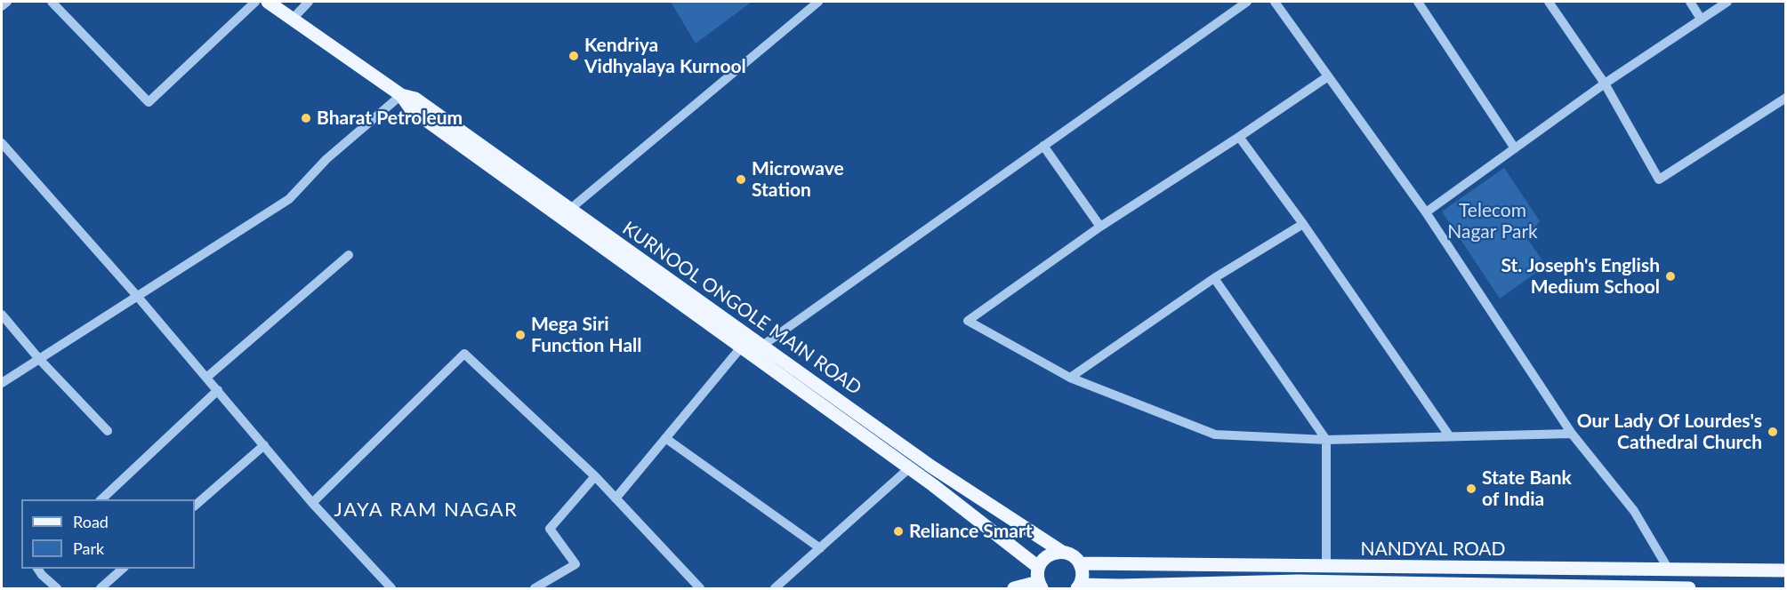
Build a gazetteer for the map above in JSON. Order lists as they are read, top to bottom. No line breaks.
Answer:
{"streets":{"main road":["KURNOOL ONGOLE MAIN ROAD","NANDYAL ROAD"]},"crossings":[["KURNOOL ONGOLE MAIN ROAD","NANDYAL ROAD"]],"districts":["JAYA RAM NAGAR"],"parks":["Telecom Nagar Park"],"places":["Kendriya Vidhyalaya Kurnool","Bharat Petroleum","Microwave Station","St. Joseph's English Medium School","Mega Siri Function Hall","Our Lady Of Lourdes's Cathedral Church","State Bank of India","Reliance Smart"],"legend":["Road","Park"]}
